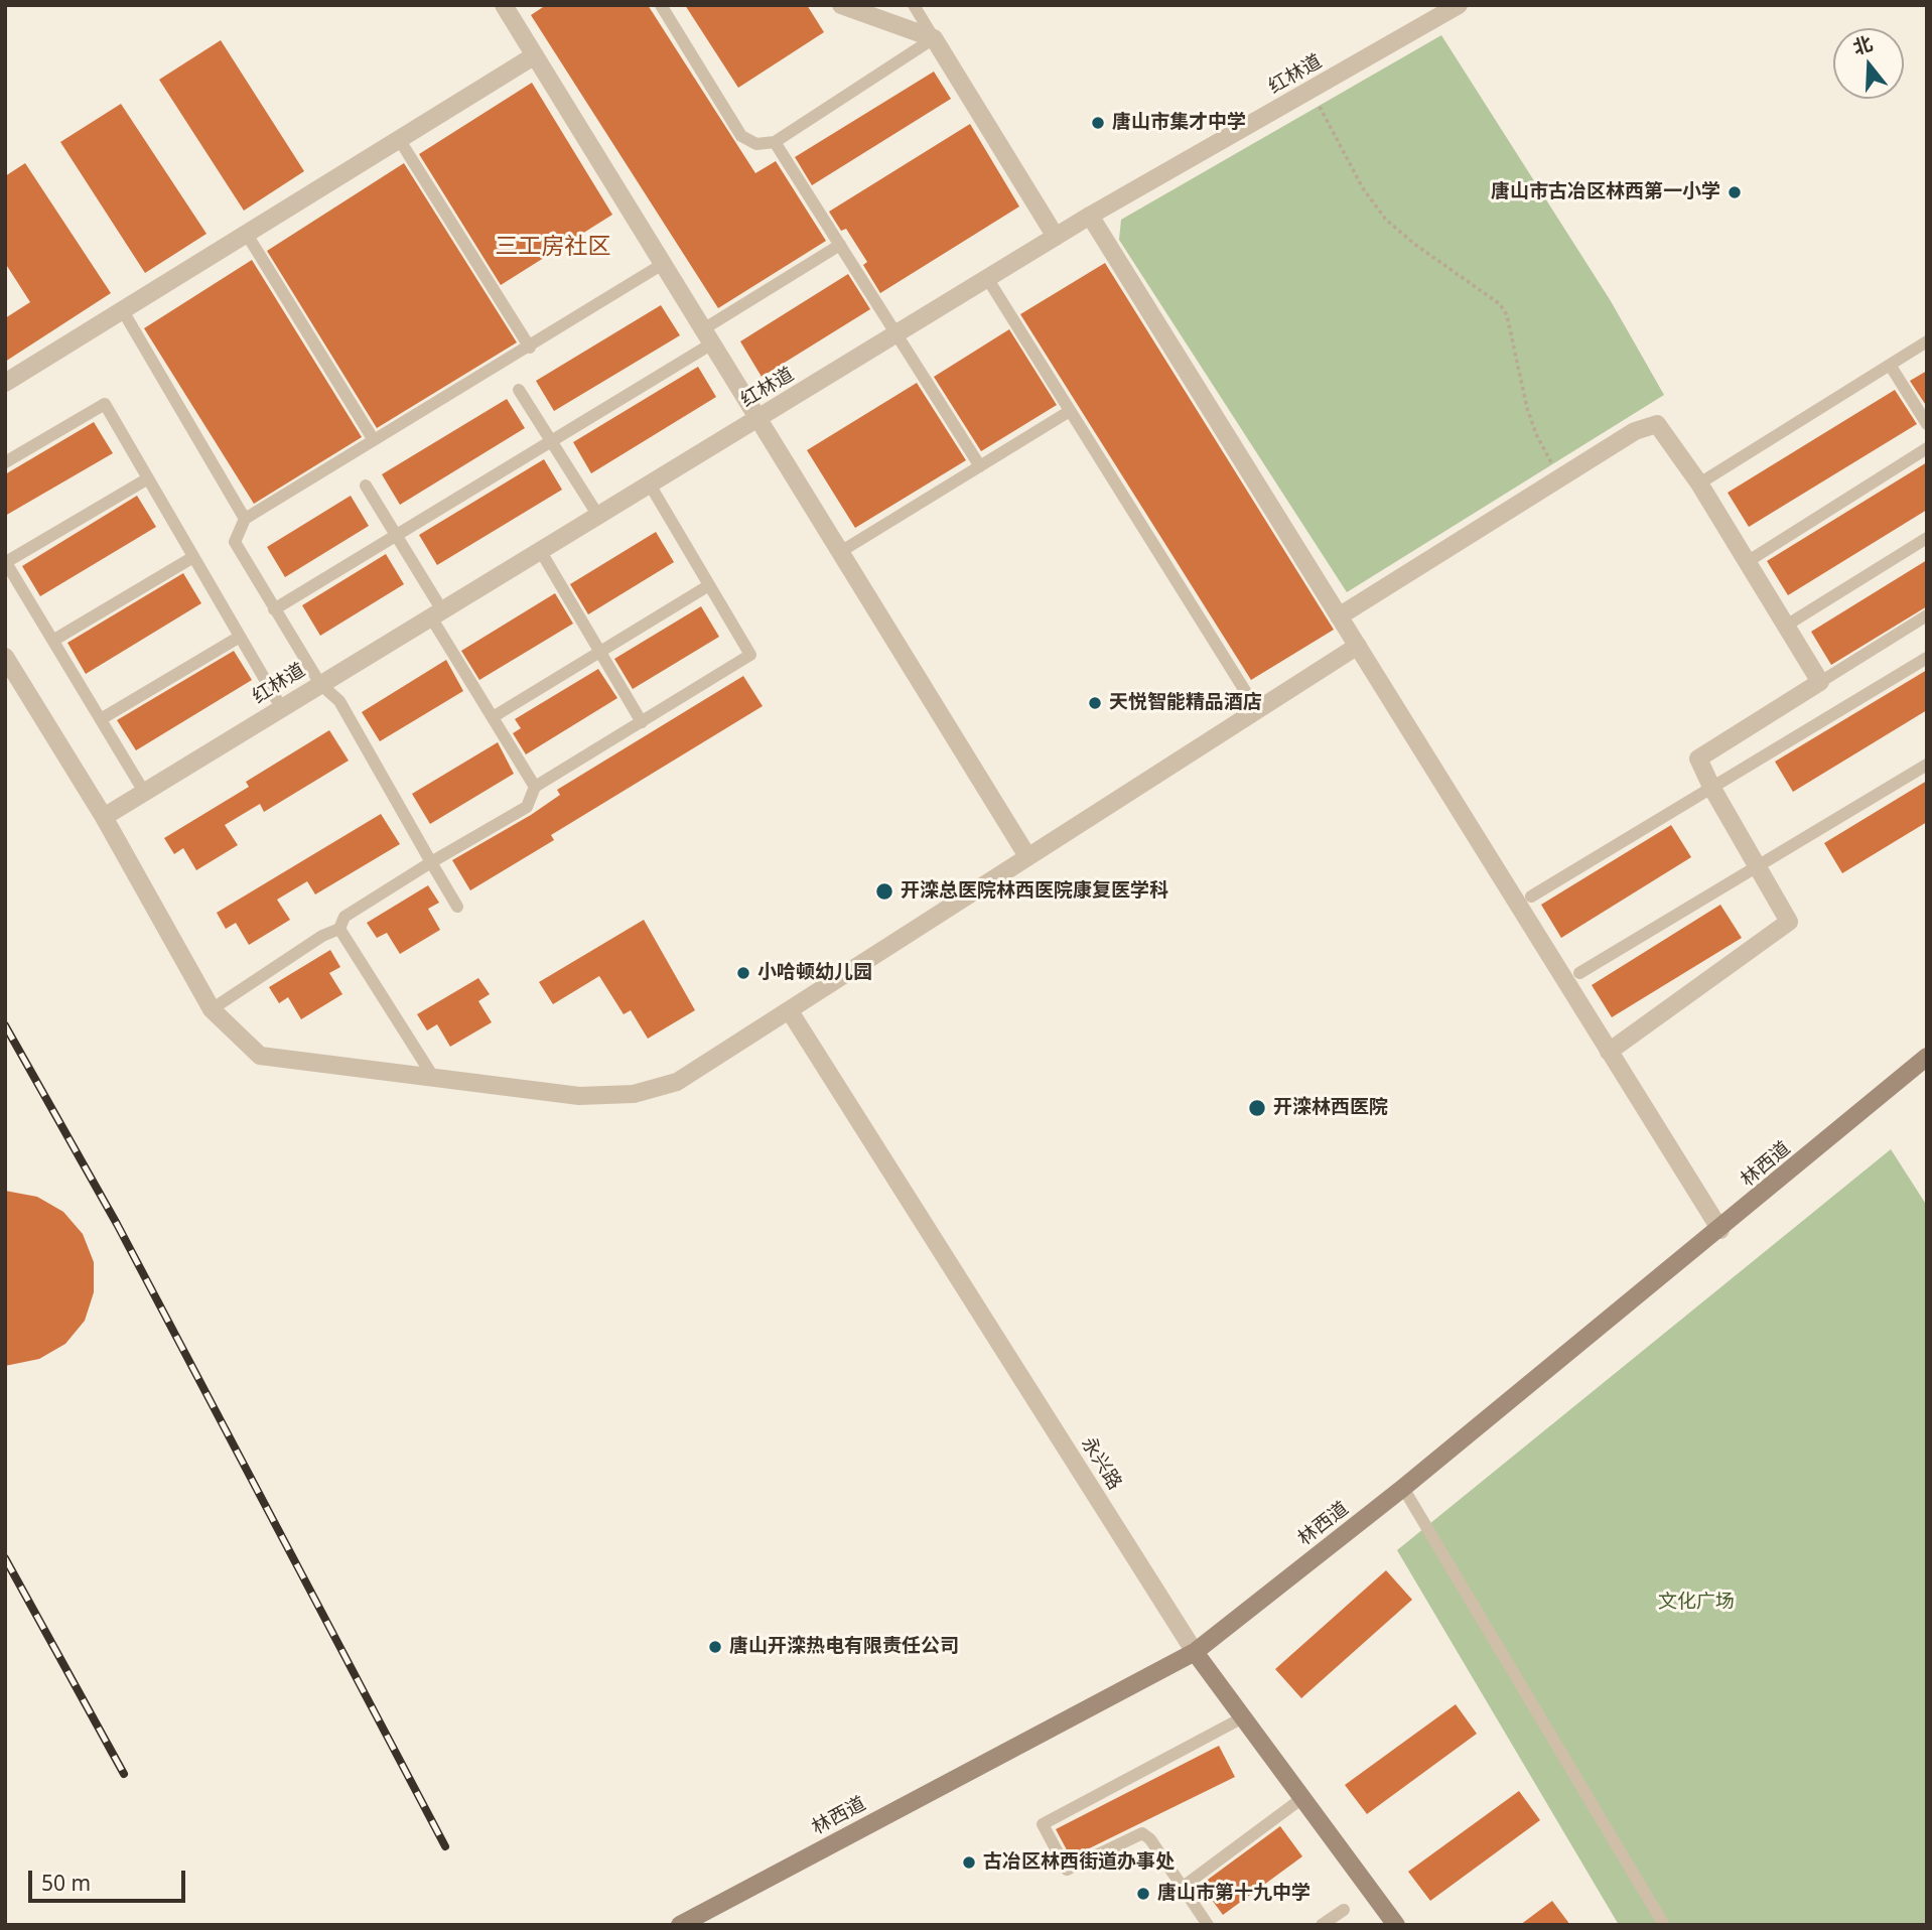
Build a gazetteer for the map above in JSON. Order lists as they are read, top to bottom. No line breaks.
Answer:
{"streets":{"main road":["林西道","永兴路"],"street":["红林道"]},"crossings":[["林西道","永兴路"]],"districts":["三工房社区"],"parks":["文化广场"],"places":["唐山市集才中学","唐山市古冶区林西第一小学","天悦智能精品酒店","开滦总医院林西医院康复医学科","小哈顿幼儿园","开滦林西医院","唐山开滦热电有限责任公司","古冶区林西街道办事处","唐山市第十九中学"],"scale_bar":"50 m","north":"top"}
